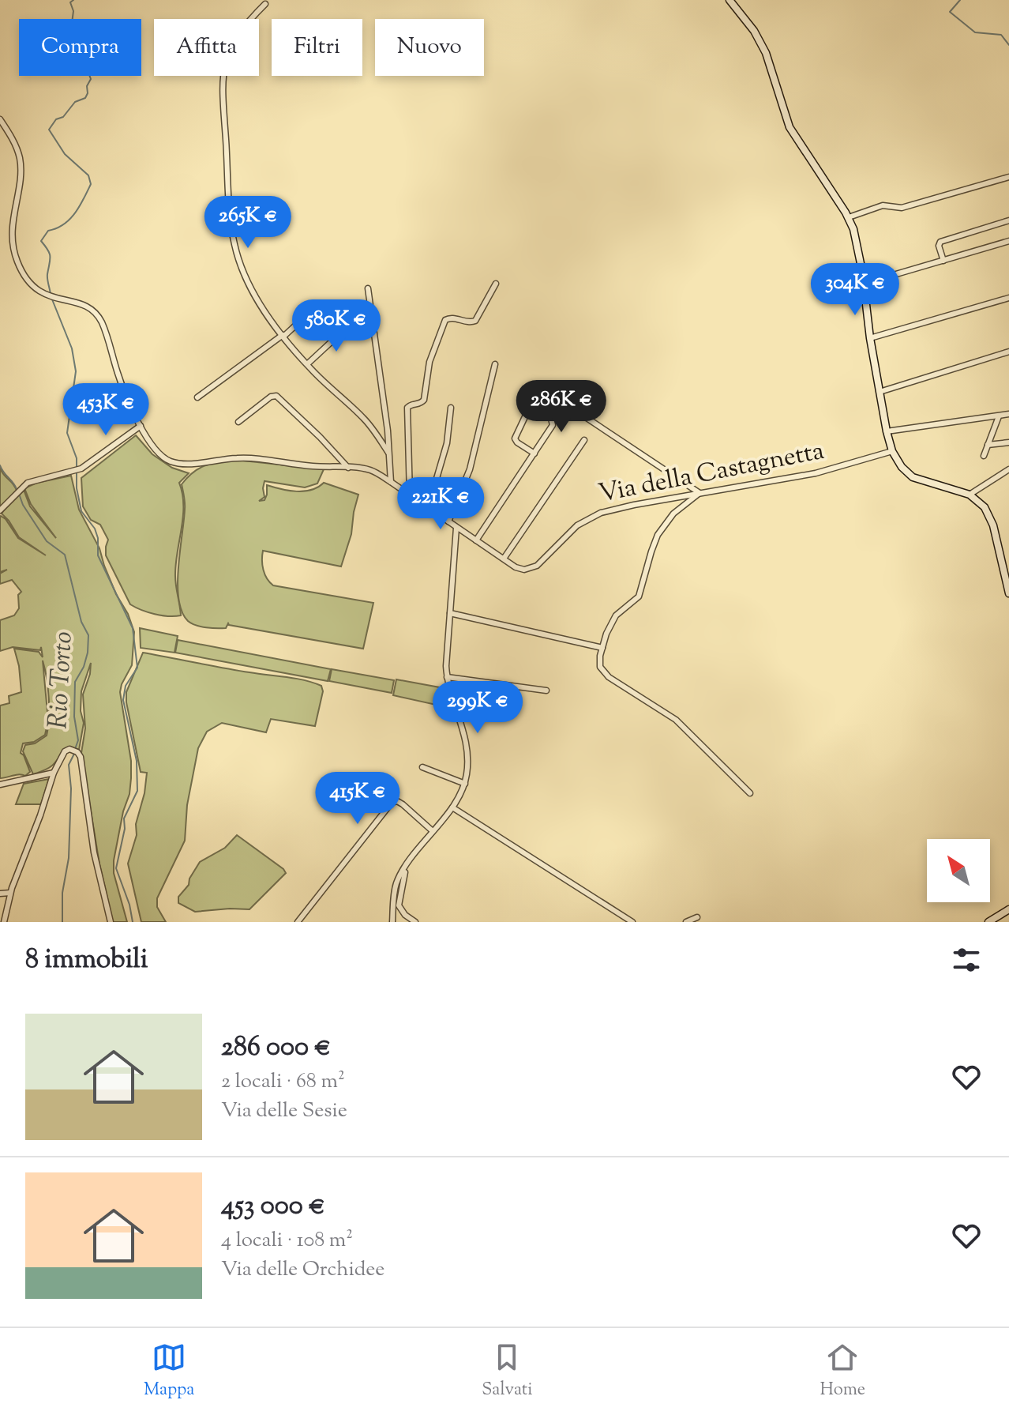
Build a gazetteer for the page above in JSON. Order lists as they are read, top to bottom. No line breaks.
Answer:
{"streets":{"street":["Via della Castagnetta"]},"water":["Rio Torto"],"north":"top left","page":{"chip":["Compra","Affitta","Filtri","Nuovo"],"price":["265K €","304K €","580K €","286K €","453K €","221K €","299K €","415K €"],"heading":"8 immobili","list":[{"name":"286 000 €","note":"2 locali · 68 m² · Via delle Sesie"},{"name":"453 000 €","note":"4 locali · 108 m² · Via delle Orchidee"}],"tabs":["Mappa","Salvati","Home"]}}
